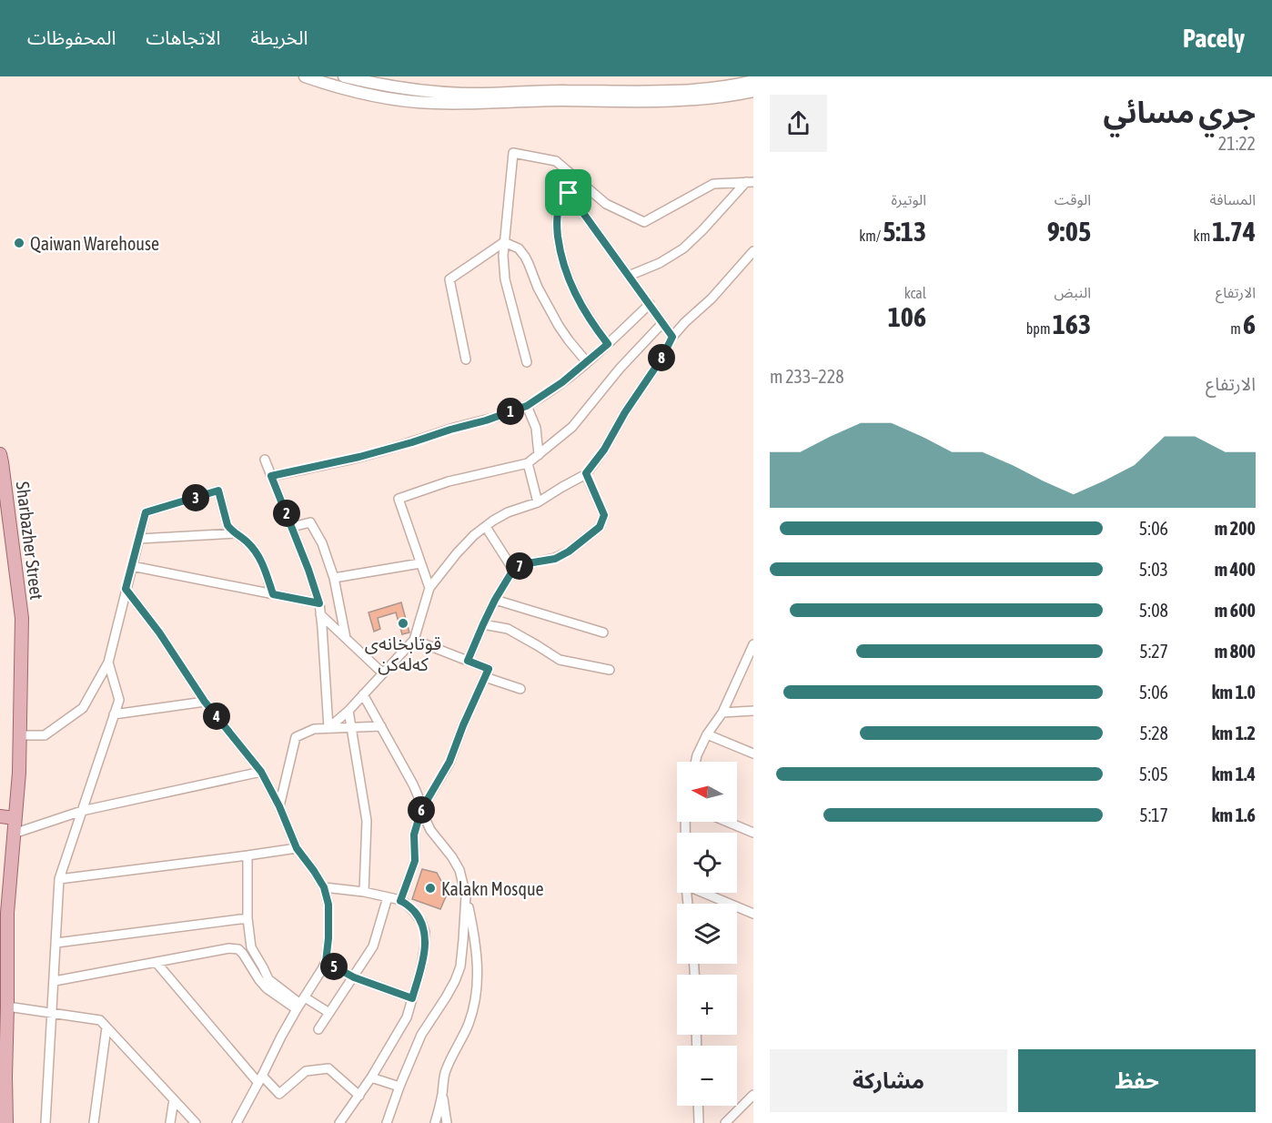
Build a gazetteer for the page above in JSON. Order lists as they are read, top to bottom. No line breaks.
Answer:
{"streets":{"main road":["Sharbazher Street"]},"places":["Qaiwan Warehouse","قوتابخانەی کەلەکن","Kalakn Mosque"],"north":"left","page":{"header":"Pacely","nav":["الخريطة","الاتجاهات","المحفوظات"],"heading":["جري مسائي","21:22"],"stats":[["المسافة","1.74 km"],["الوقت","9:05"],["الوتيرة","5:13 /km"],["الارتفاع","6 m"],["النبض","163 bpm"],["kcal","106"]],"pins":["8","1","3","2","7","4","6","5"],"chart":["الارتفاع","228–233 m"],"list":[{"name":"200 m","note":"5:06"},{"name":"400 m","note":"5:03"},{"name":"600 m","note":"5:08"},{"name":"800 m","note":"5:27"},{"name":"1.0 km","note":"5:06"},{"name":"1.2 km","note":"5:28"},{"name":"1.4 km","note":"5:05"},{"name":"1.6 km","note":"5:17"}],"map_buttons":["+","−"],"buttons":["حفظ","مشاركة"]}}
